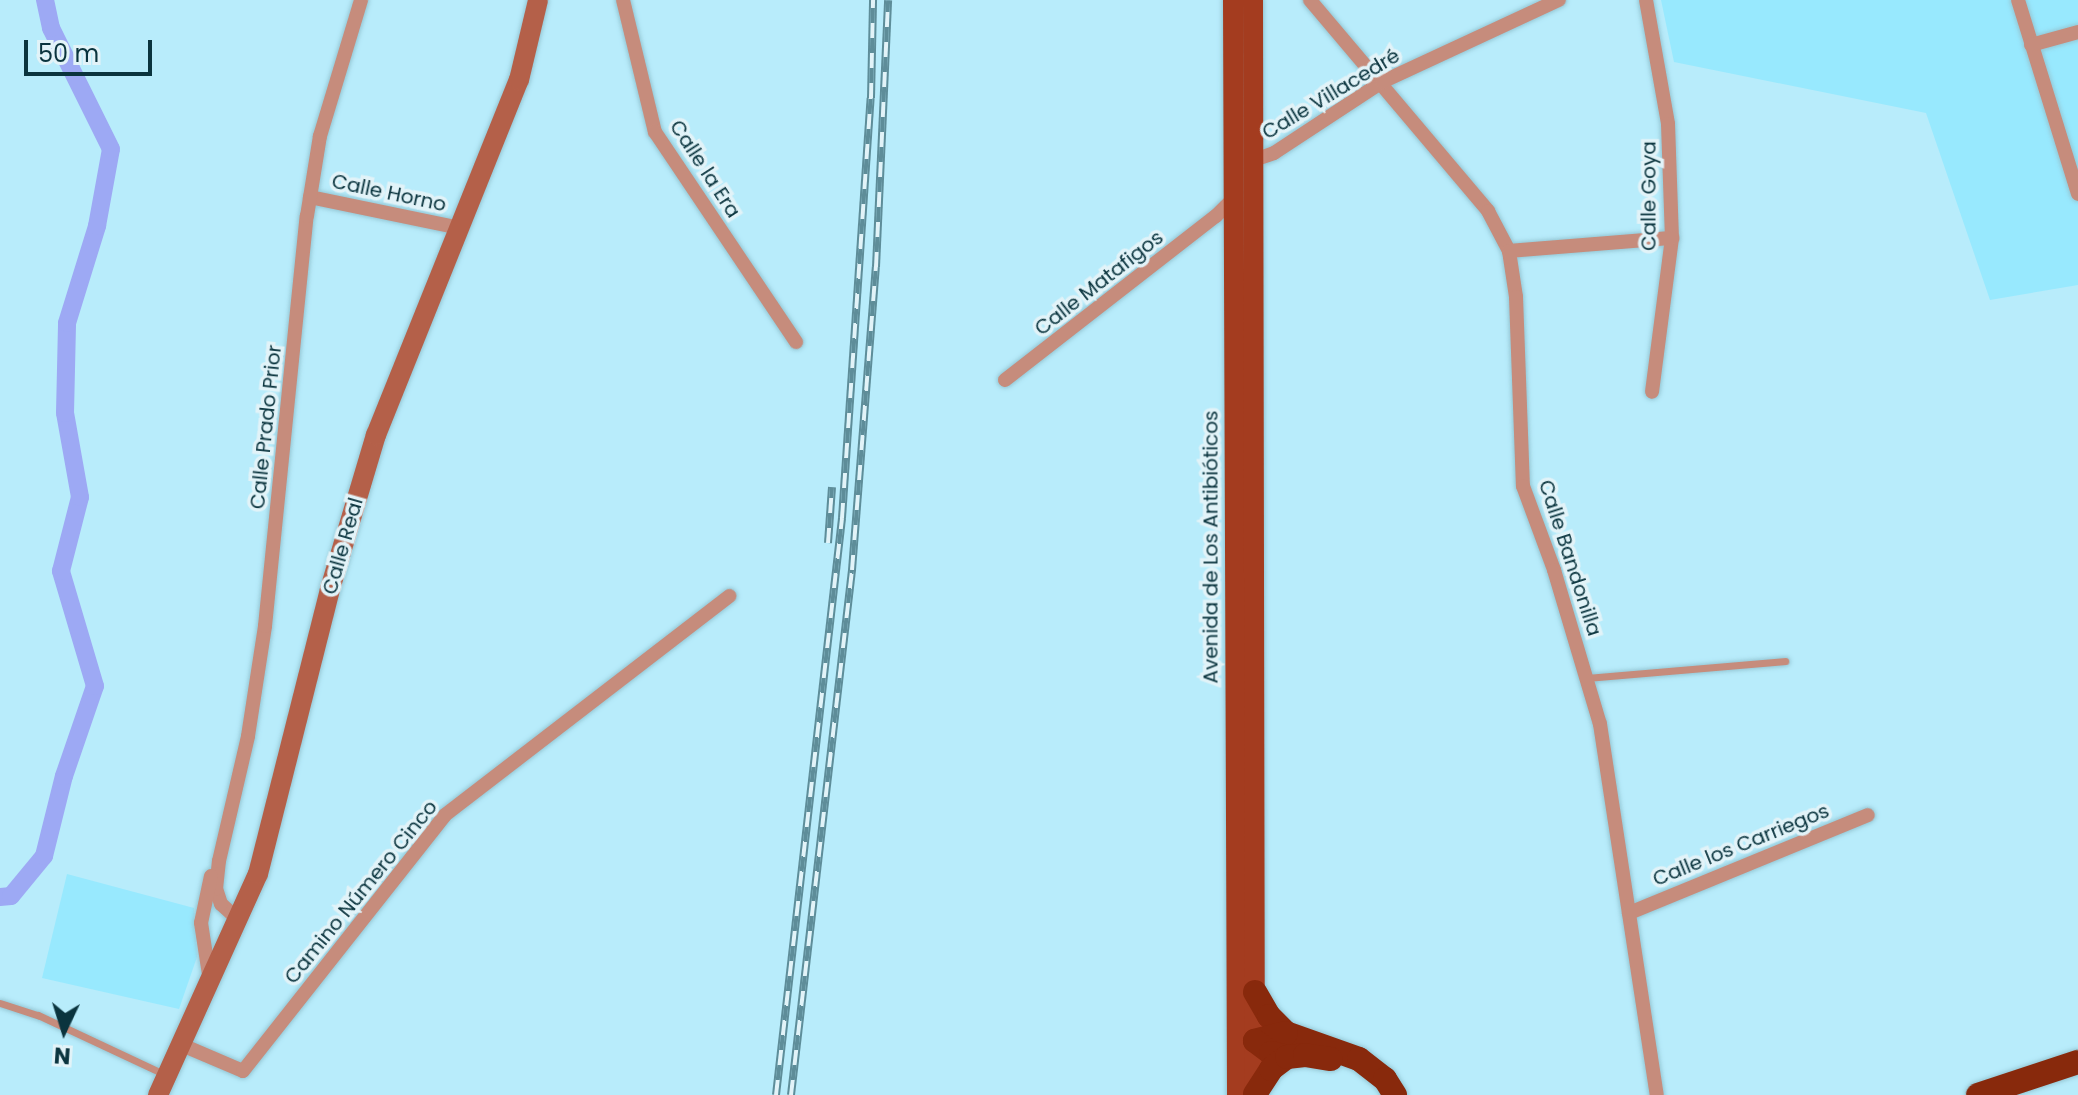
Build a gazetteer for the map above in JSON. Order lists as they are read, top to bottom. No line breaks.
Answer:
{"streets":{"main road":["Avenida de Los Antibióticos"],"street":["Calle Villacedré","Calle la Era","Calle Horno","Calle Goya","Calle Matafigos","Calle Prado Prior","Calle Real","Calle Bandonilla","Calle los Carriegos","Camino Número Cinco"]},"crossings":[["Calle Villacedré","Calle Bandonilla"],["Calle Horno","Calle Prado Prior"],["Calle Horno","Calle Real"],["Calle Matafigos","Avenida de Los Antibióticos"],["Calle Prado Prior","Calle Real"],["Calle Real","Camino Número Cinco"],["Calle Bandonilla","Calle los Carriegos"]],"scale_bar":"50 m","north":"bottom"}
